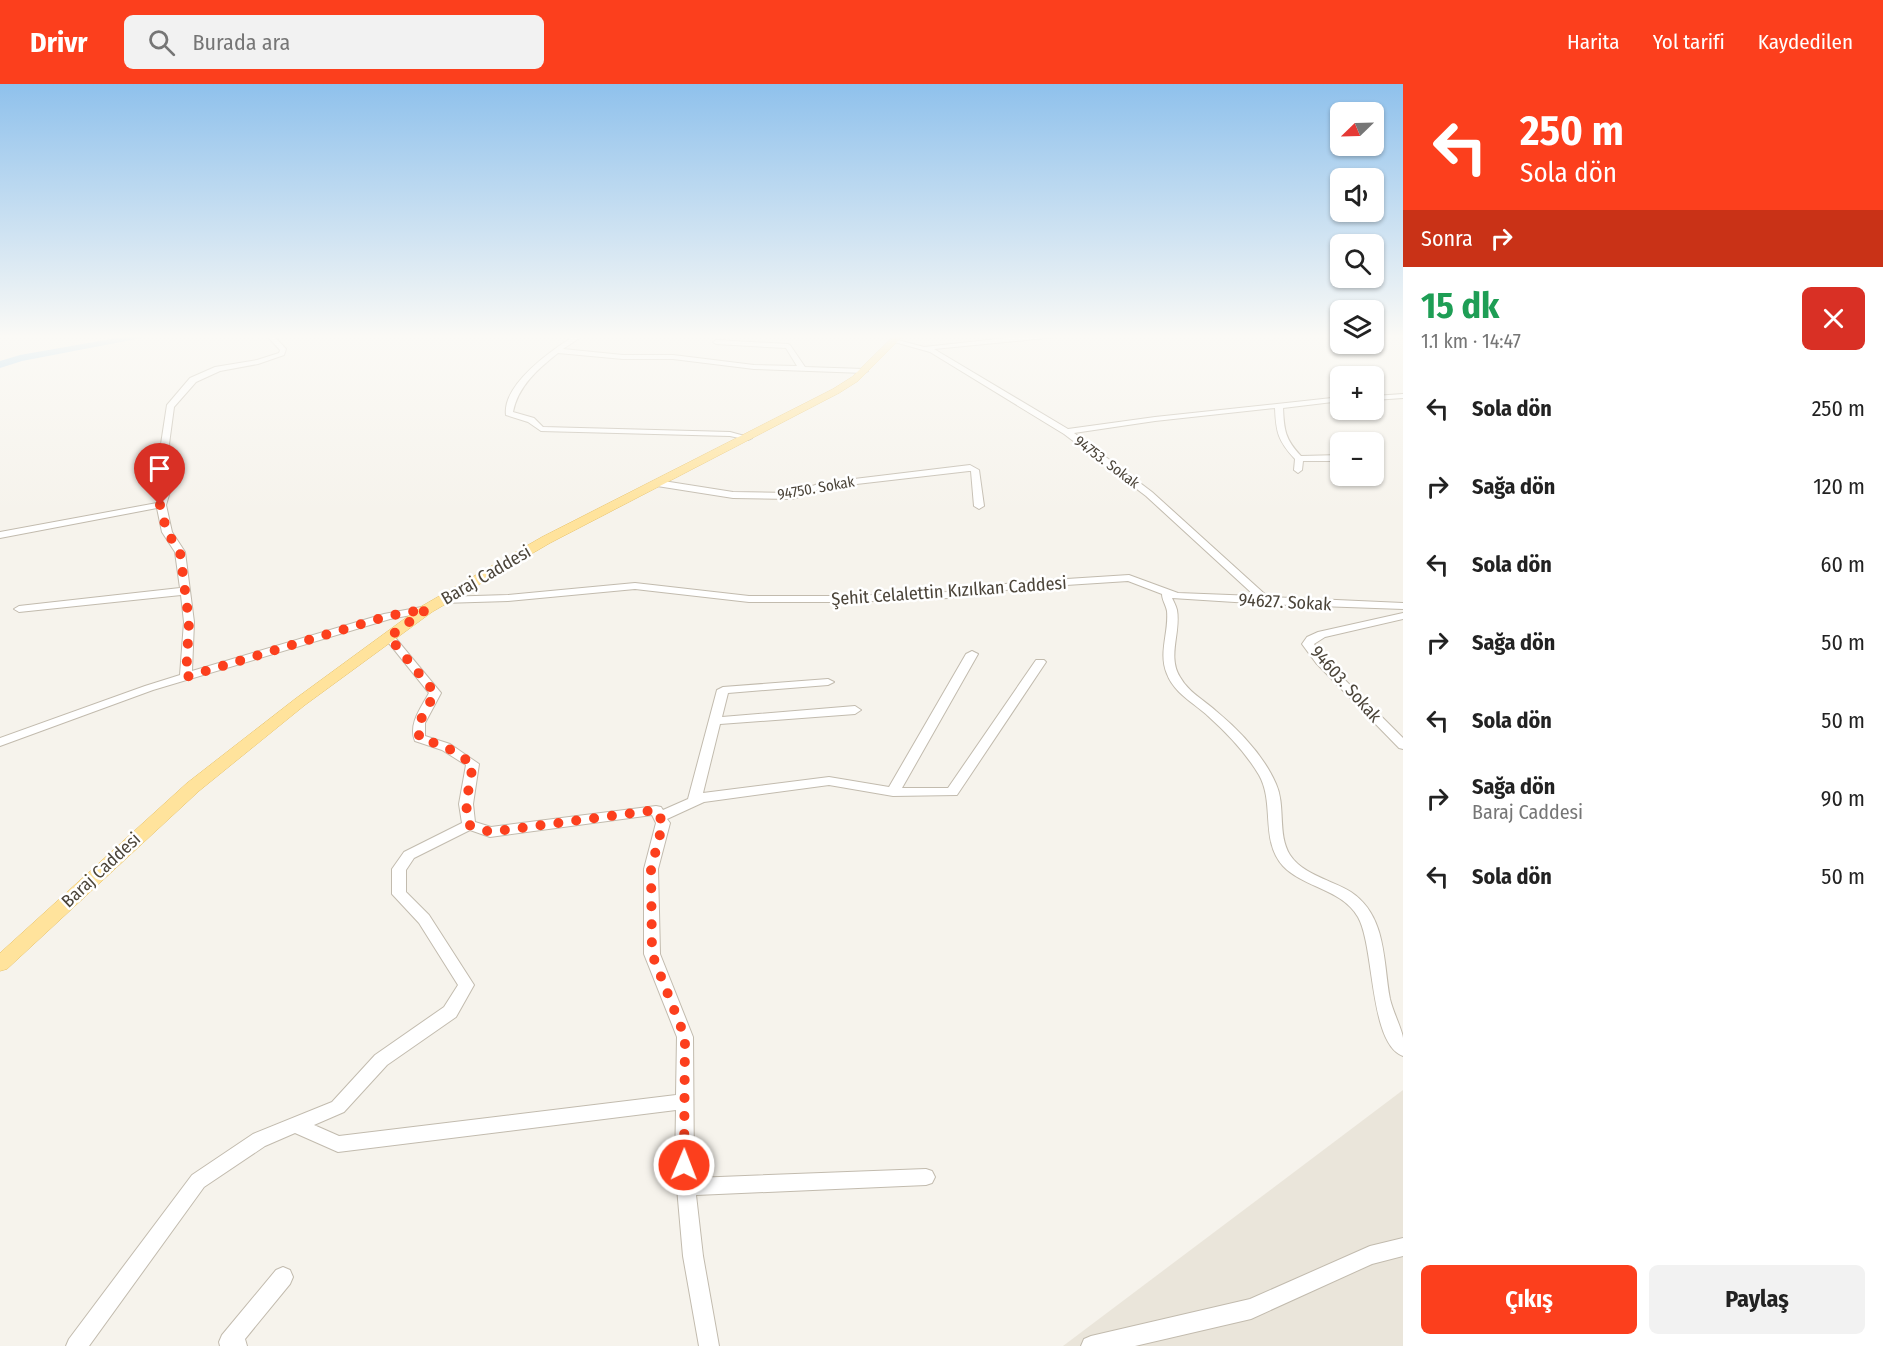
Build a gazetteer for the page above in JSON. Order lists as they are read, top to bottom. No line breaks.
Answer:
{"streets":{"main road":["Baraj Caddesi"],"street":["94753. Sokak","94750. Sokak","Şehit Celalettin Kızılkan Caddesi","94627. Sokak","94603. Sokak"]},"crossings":[["94753. Sokak","94627. Sokak"],["94750. Sokak","Baraj Caddesi"],["Baraj Caddesi","Şehit Celalettin Kızılkan Caddesi"],["Şehit Celalettin Kızılkan Caddesi","94627. Sokak"]],"north":"bottom left","page":{"header":"Drivr","search":"Burada ara","nav":["Harita","Yol tarifi","Kaydedilen"],"turn":["250 m","Sola dön"],"map_buttons":["+","−"],"then":"Sonra","heading":["15 dk","1.1 km · 14:47"],"list":[{"name":"Sola dön","value":"250 m"},{"name":"Sağa dön","value":"120 m"},{"name":"Sola dön","value":"60 m"},{"name":"Sağa dön","value":"50 m"},{"name":"Sola dön","value":"50 m"},{"name":"Sağa dön","note":"Baraj Caddesi","value":"90 m"},{"name":"Sola dön","value":"50 m"}],"buttons":["Çıkış","Paylaş"]}}
